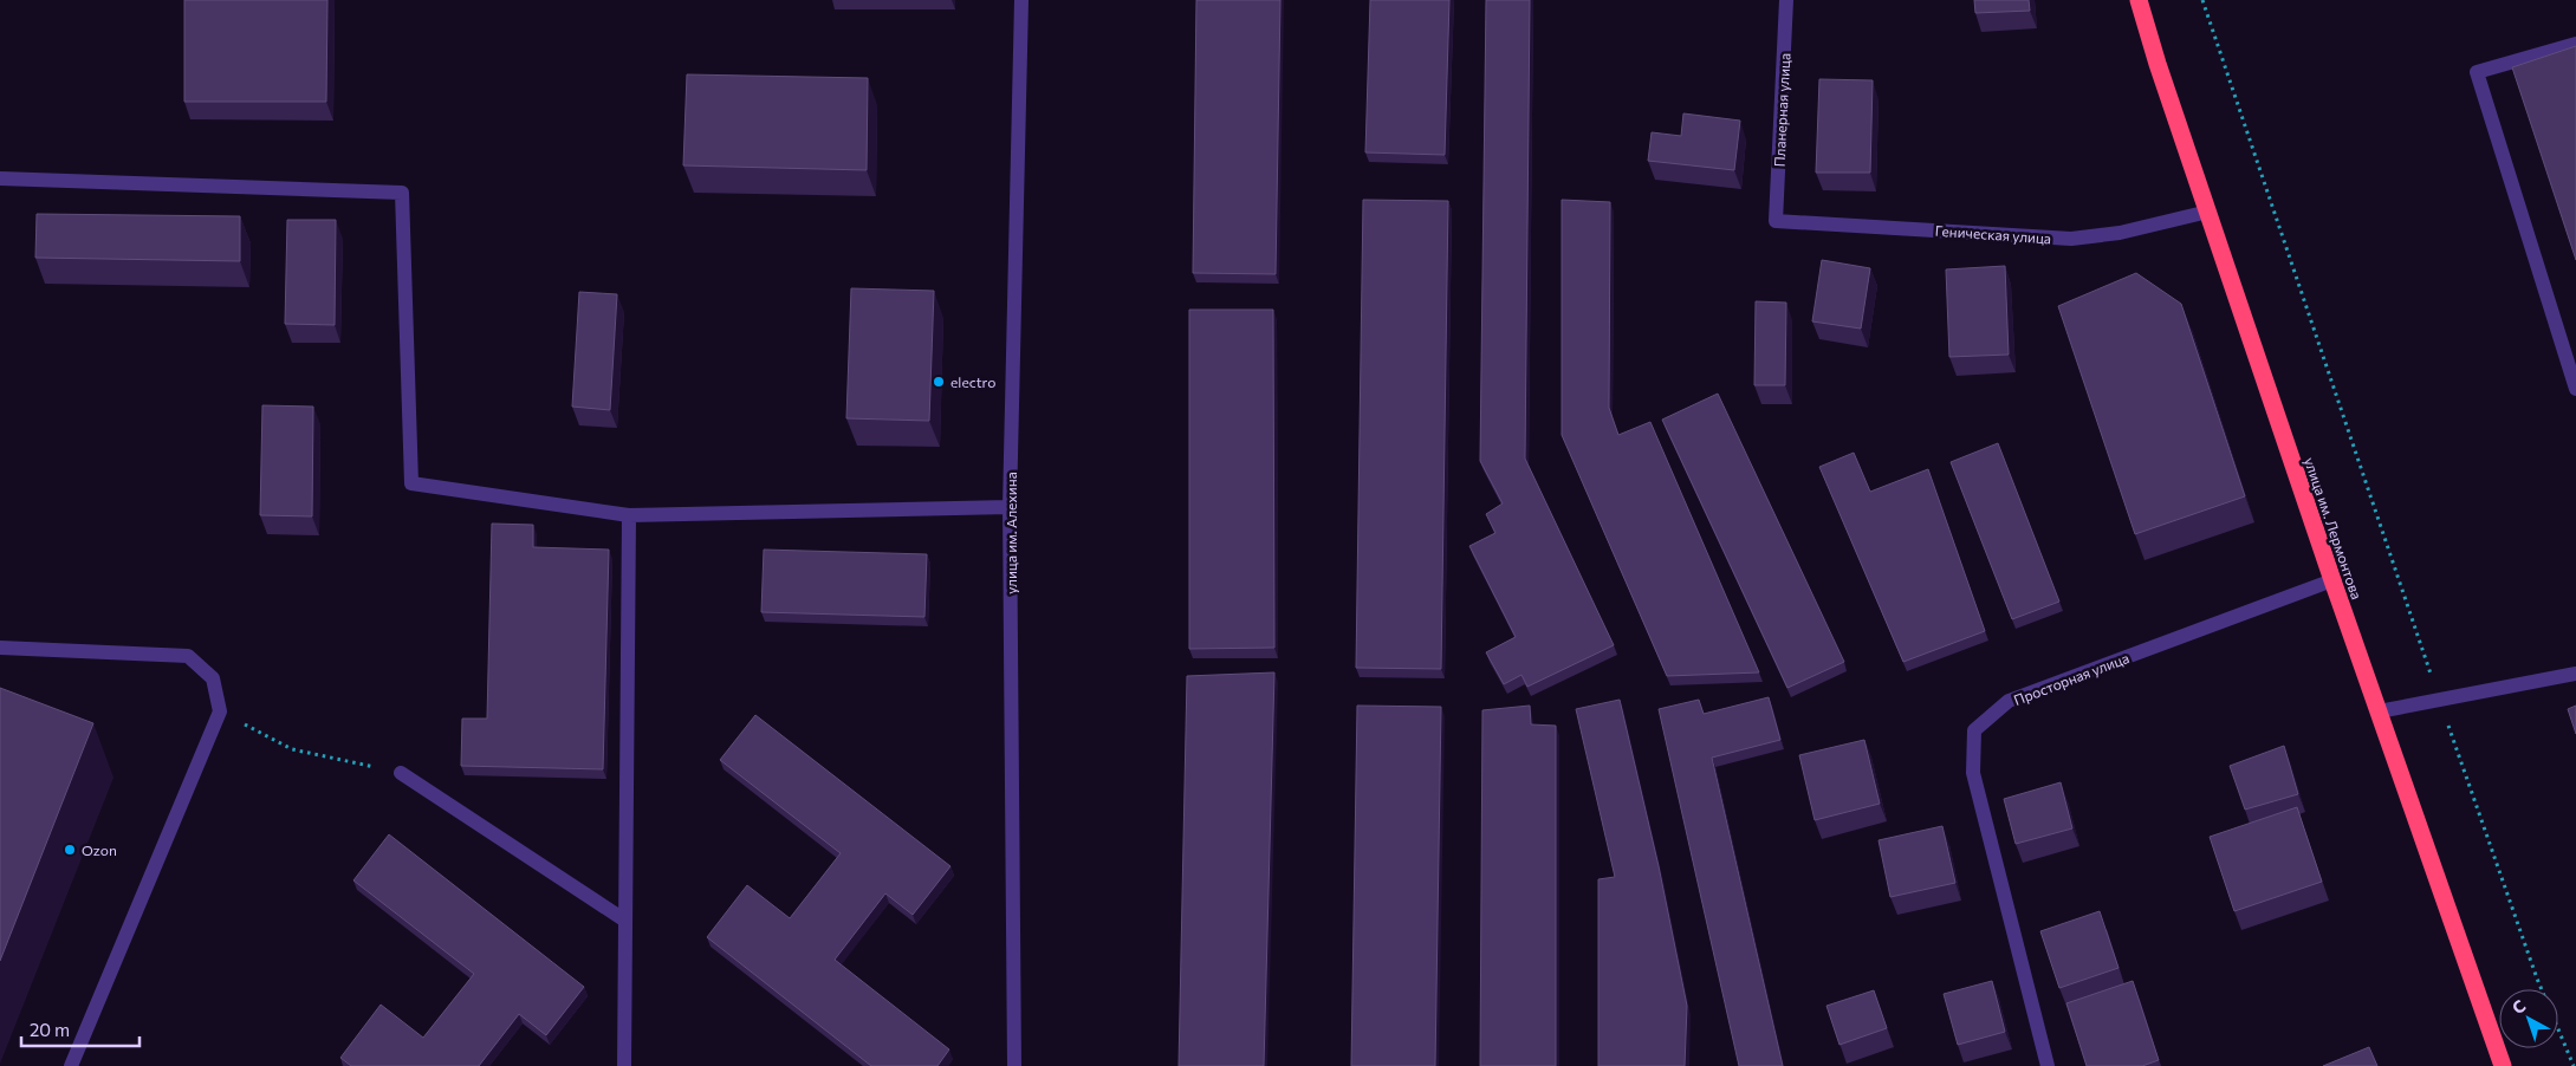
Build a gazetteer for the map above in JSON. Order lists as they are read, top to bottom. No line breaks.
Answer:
{"streets":{"highway":["улица им. Лермонтова"],"street":["Планерная улица","Геническая улица","улица им. Алехина","Просторная улица"]},"crossings":[["Планерная улица","Геническая улица"],["Геническая улица","улица им. Лермонтова"],["улица им. Лермонтова","Просторная улица"]],"places":["electro","Ozon"],"scale_bar":"20 m","north":"top left"}
